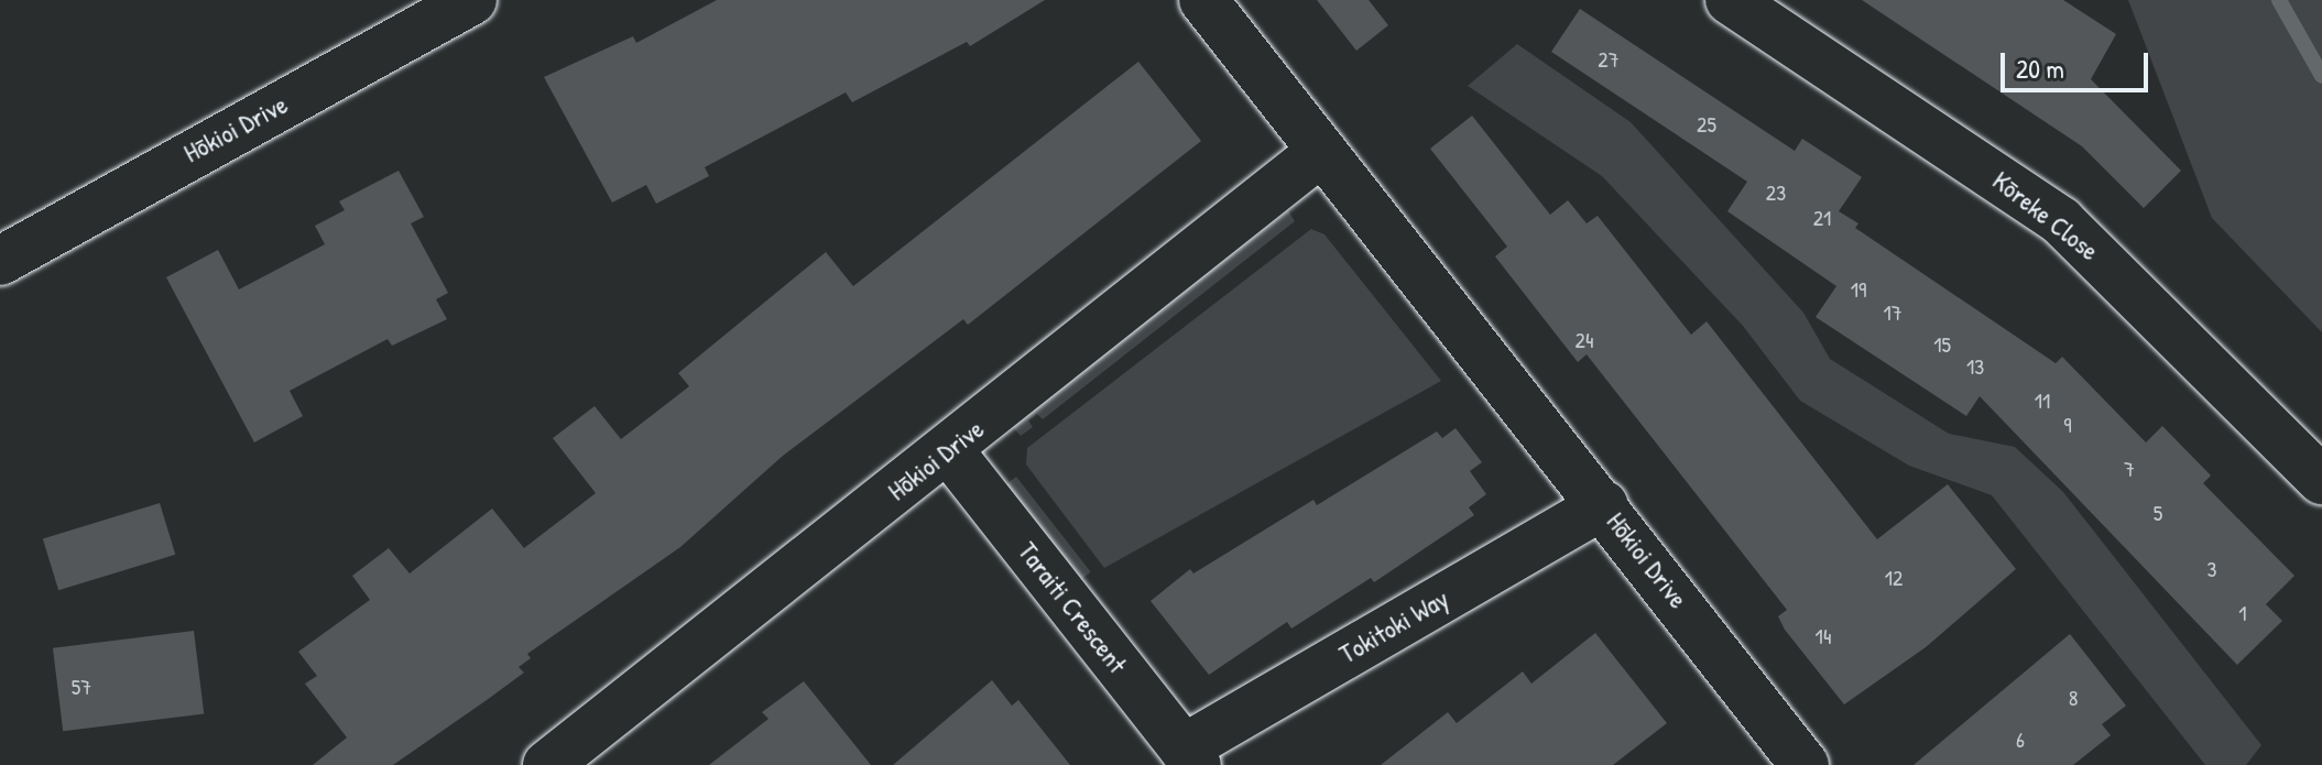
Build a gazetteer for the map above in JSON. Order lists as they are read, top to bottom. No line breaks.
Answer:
{"streets":{"street":["Hōkioi Drive","Kōreke Close","Taraiti Crescent","Tokitoki Way"]},"crossings":[["Hōkioi Drive","Taraiti Crescent"],["Hōkioi Drive","Tokitoki Way"],["Taraiti Crescent","Tokitoki Way"]],"house_numbers":["27","25","23","21","19","17","24","15","13","11","9","7","5","3","12","1","14","57","8","6"],"scale_bar":"20 m"}
